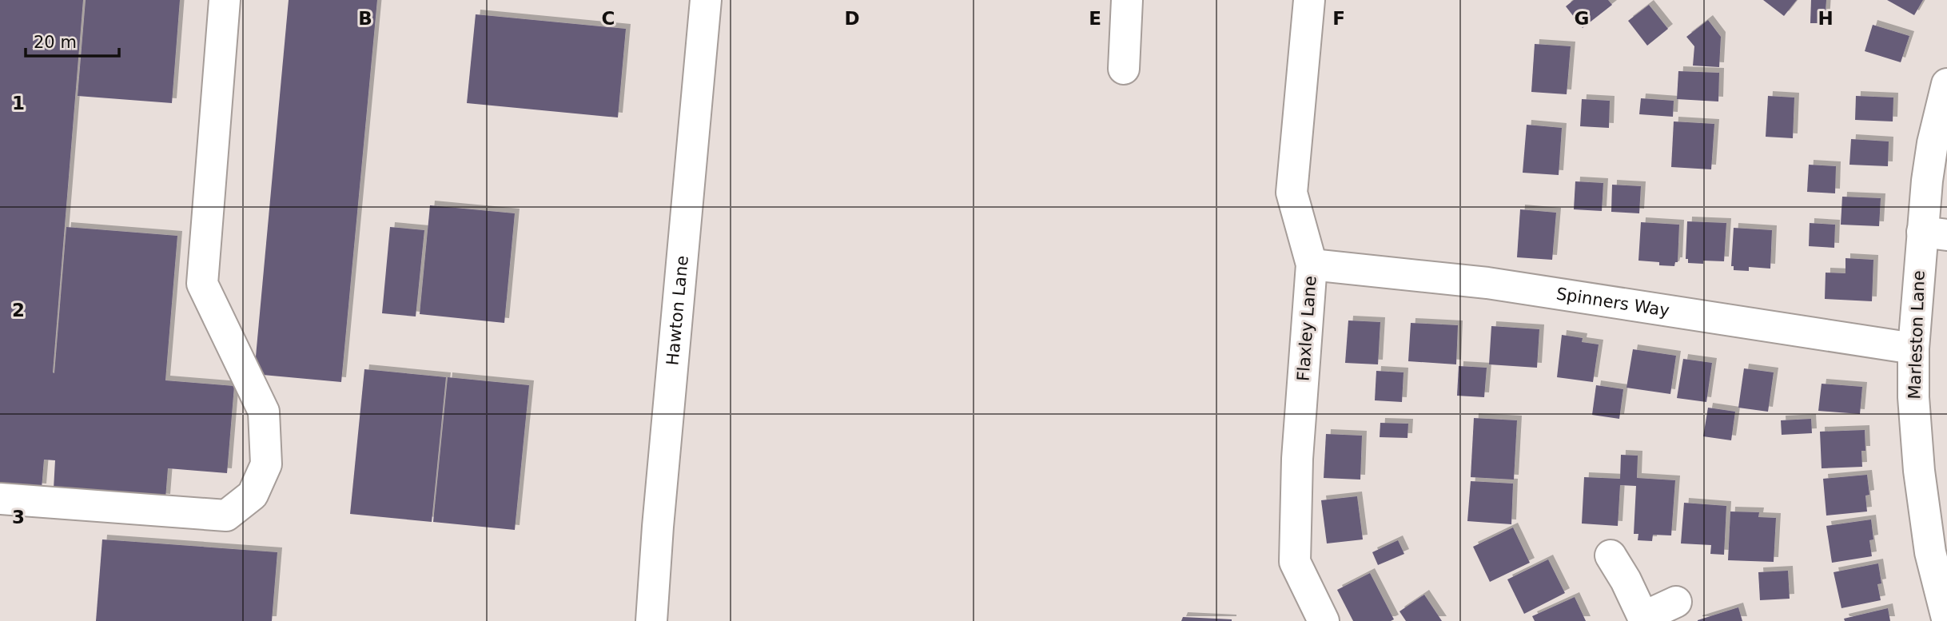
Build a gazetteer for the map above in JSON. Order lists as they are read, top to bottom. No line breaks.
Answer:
{"streets":{"street":["Spinners Way","Hawton Lane","Flaxley Lane","Marleston Lane"]},"crossings":[["Spinners Way","Flaxley Lane"],["Spinners Way","Marleston Lane"]],"scale_bar":"20 m","grid":{"columns":["B","C","D","E","F","G","H"],"rows":["1","2","3"]}}
